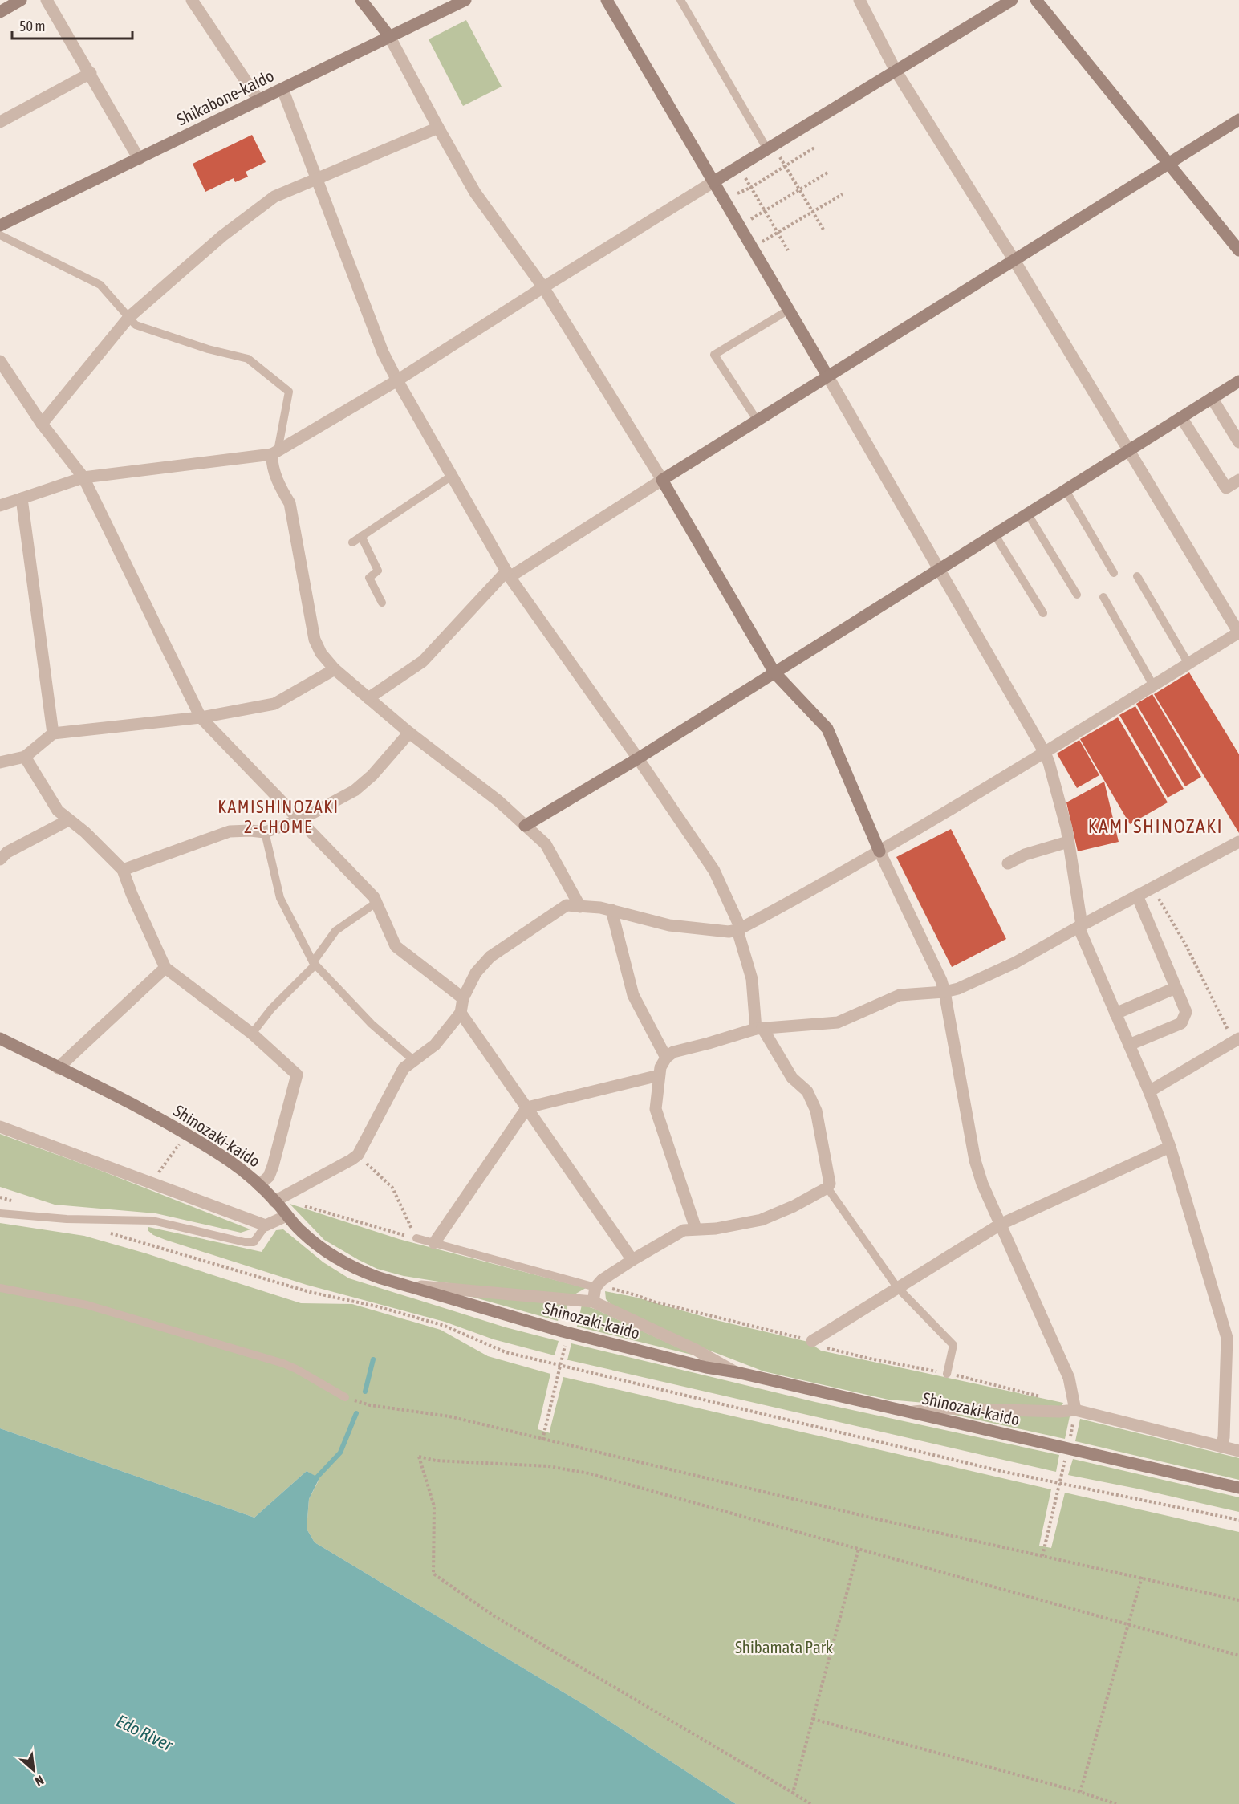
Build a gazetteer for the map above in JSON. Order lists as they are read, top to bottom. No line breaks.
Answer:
{"streets":{"street":["Shikabone-kaido","Shinozaki-kaido"]},"districts":["KAMISHINOZAKI 2-CHOME","KAMI SHINOZAKI"],"water":["Edo River"],"parks":["Shibamata Park"],"scale_bar":"50 m","north":"bottom right"}
